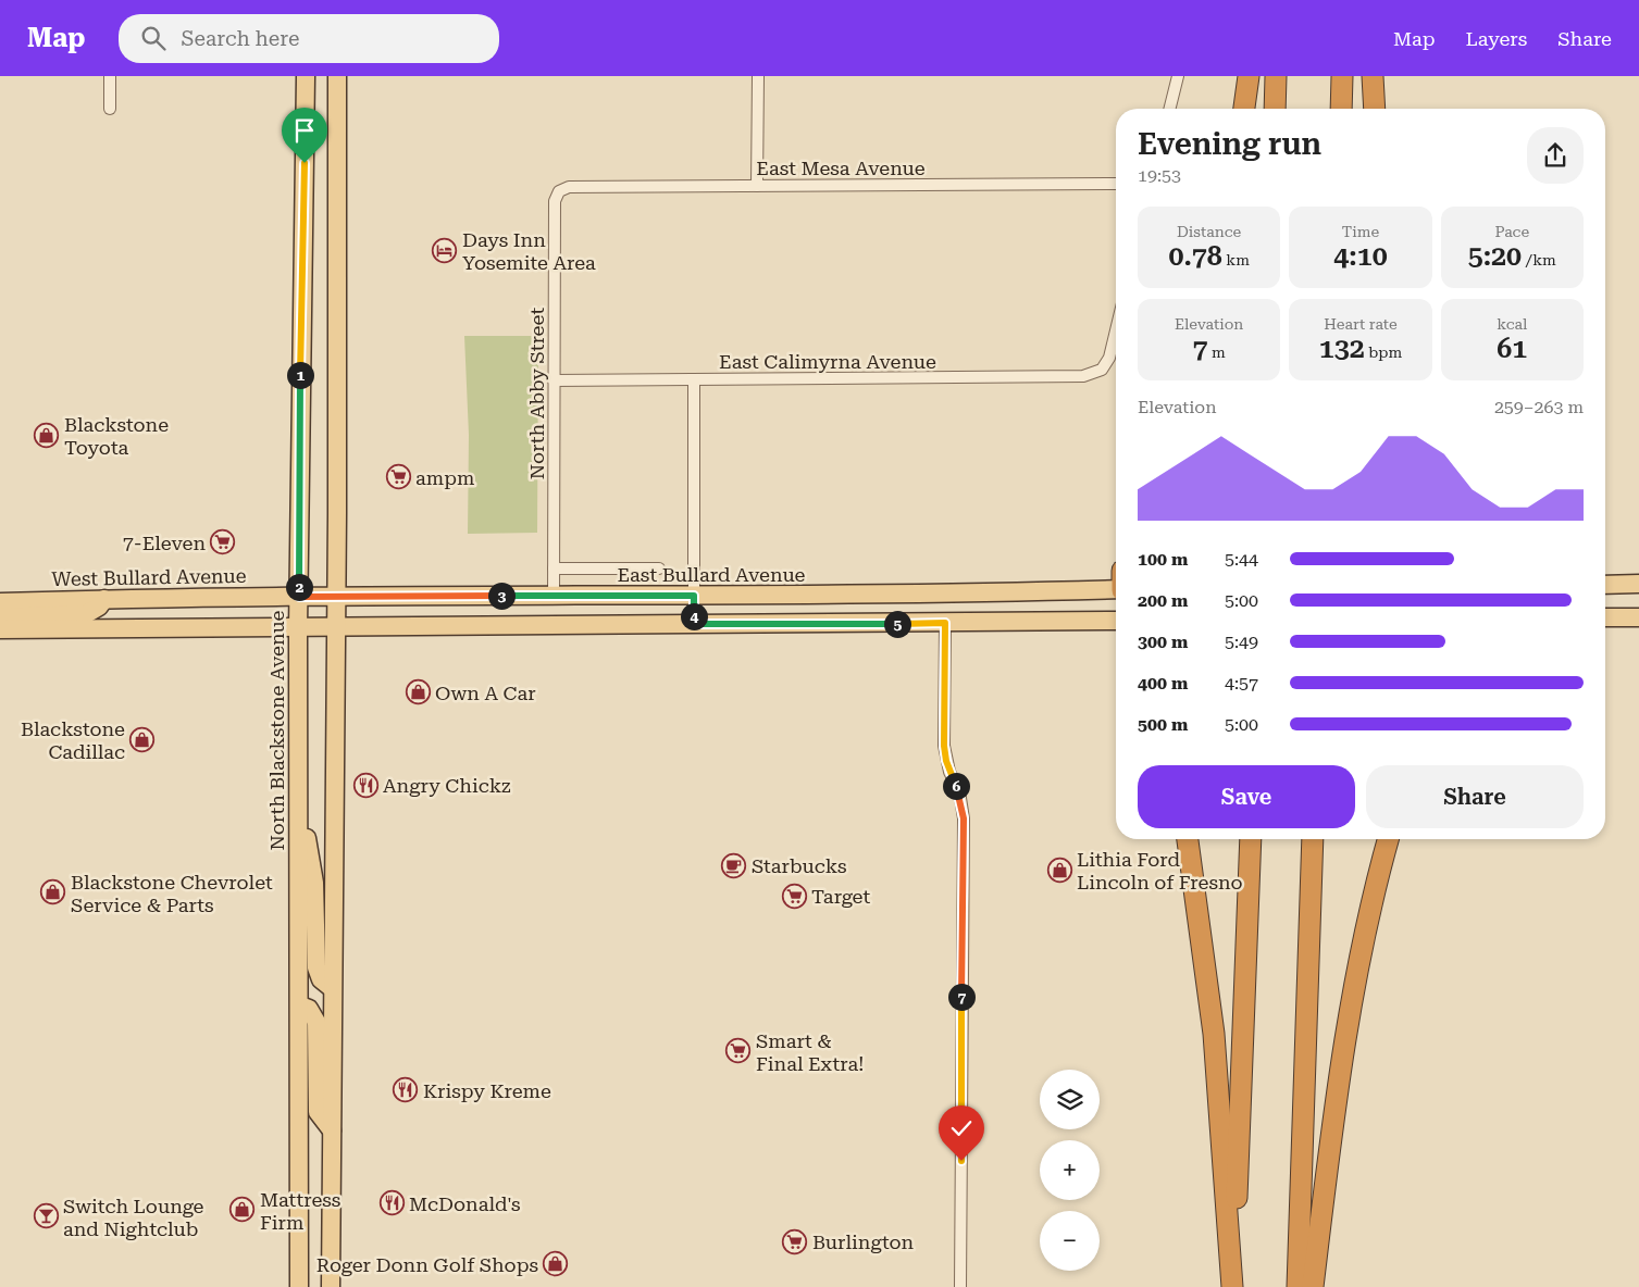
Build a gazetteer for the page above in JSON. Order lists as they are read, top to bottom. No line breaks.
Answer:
{"streets":{"main road":["East Bullard Avenue","West Bullard Avenue","North Blackstone Avenue"],"street":["East Mesa Avenue","East Calimyrna Avenue","North Abby Street"]},"crossings":[["East Mesa Avenue","North Abby Street"],["East Calimyrna Avenue","North Abby Street"],["North Abby Street","East Bullard Avenue"],["East Bullard Avenue","West Bullard Avenue"],["East Bullard Avenue","North Blackstone Avenue"],["West Bullard Avenue","North Blackstone Avenue"]],"places":{"hotel":["Days Inn Yosemite Area"],"shop":["Blackstone Toyota","Own A Car","Blackstone Cadillac","Lithia Ford Lincoln of Fresno","Blackstone Chevrolet Service & Parts","Mattress Firm","Roger Donn Golf Shops"],"supermarket":["ampm","7-Eleven","Target","Smart & Final Extra!","Burlington"],"restaurant":["Angry Chickz","Krispy Kreme","McDonald's"],"cafe":["Starbucks"],"bar":["Switch Lounge and Nightclub"]},"page":{"header":"Map","search":"Search here","nav":["Map","Layers","Share"],"heading":["Evening run","19:53"],"stats":[["Distance","0.78 km"],["Time","4:10"],["Pace","5:20 /km"],["Elevation","7 m"],["Heart rate","132 bpm"],["kcal","61"]],"pins":["1","2","3","4","5","6","7"],"chart":["Elevation","259–263 m"],"list":[{"name":"100 m","note":"5:44"},{"name":"200 m","note":"5:00"},{"name":"300 m","note":"5:49"},{"name":"400 m","note":"4:57"},{"name":"500 m","note":"5:00"}],"buttons":["Save","Share"],"map_buttons":["+","−"]}}
